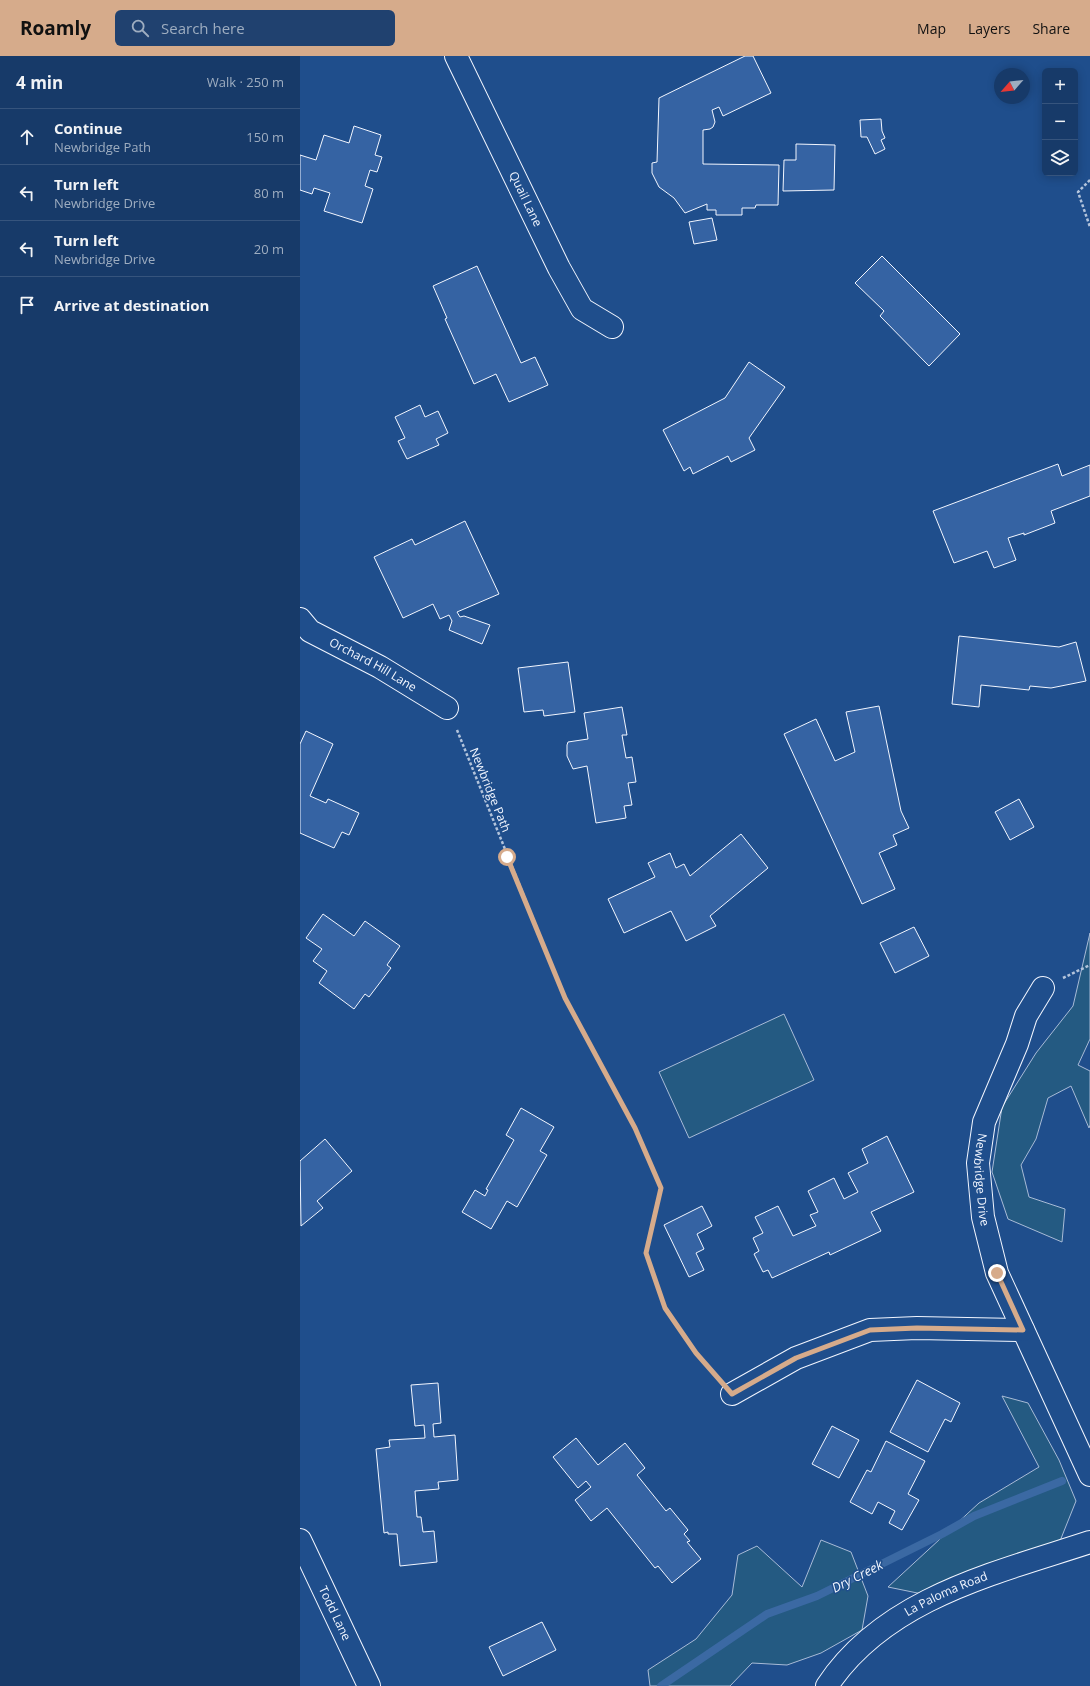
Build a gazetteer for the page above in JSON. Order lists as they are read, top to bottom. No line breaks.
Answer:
{"streets":{"street":["Quail Lane","Orchard Hill Lane","Newbridge Drive","La Paloma Road","Todd Lane"],"path":["Newbridge Path"]},"crossings":[["Orchard Hill Lane","Newbridge Path"]],"water":["Dry Creek"],"north":"bottom left","page":{"header":"Roamly","search":"Search here","nav":["Map","Layers","Share"],"heading":["4 min","Walk · 250 m"],"map_buttons":["+","−"],"list":[["Continue","Newbridge Path","150 m"],["Turn left","Newbridge Drive","80 m"],["Turn left","Newbridge Drive","20 m"],"Arrive at destination"]}}
